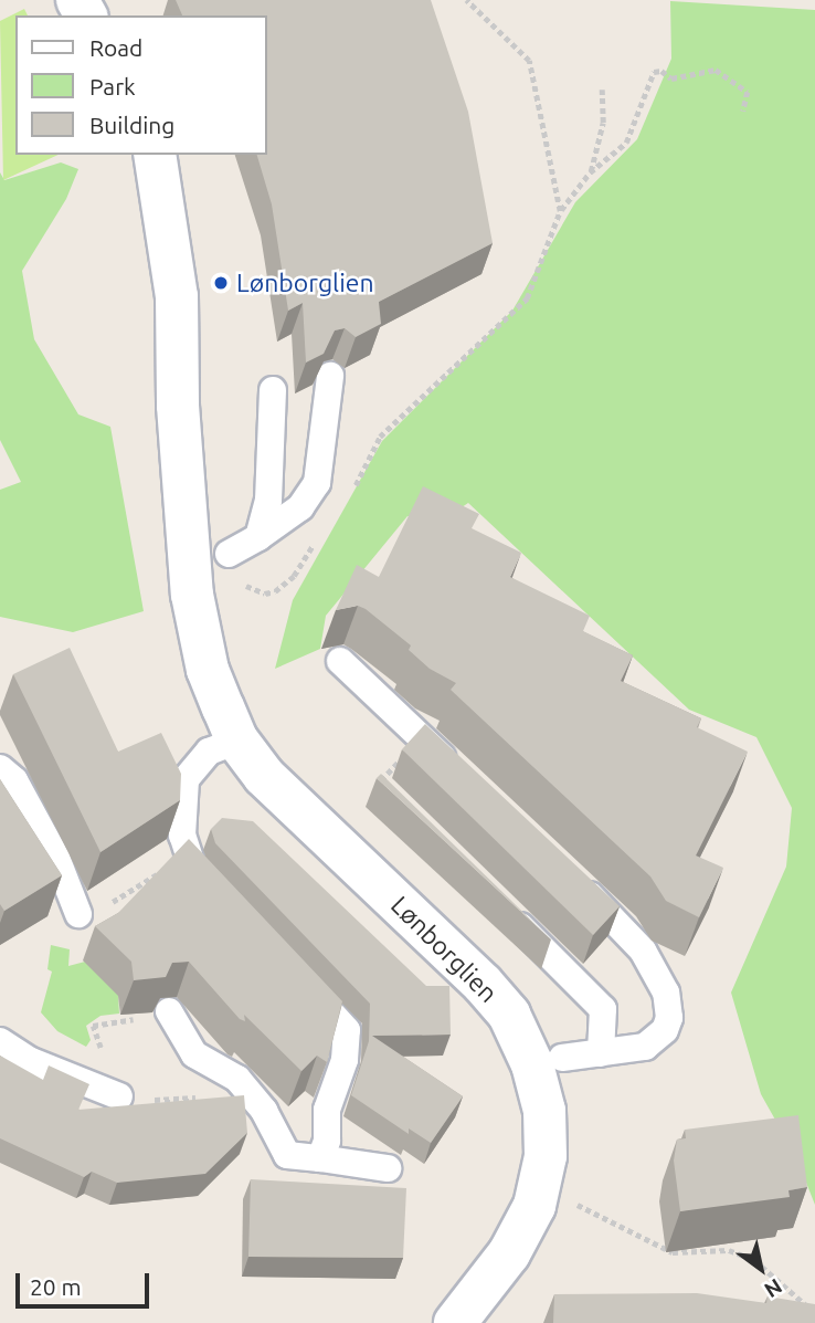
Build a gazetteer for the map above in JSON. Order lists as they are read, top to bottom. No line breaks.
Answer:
{"streets":{"street":["Lønborglien"]},"places":["Lønborglien"],"legend":["Road","Park","Building"],"scale_bar":"20 m","north":"bottom right"}
